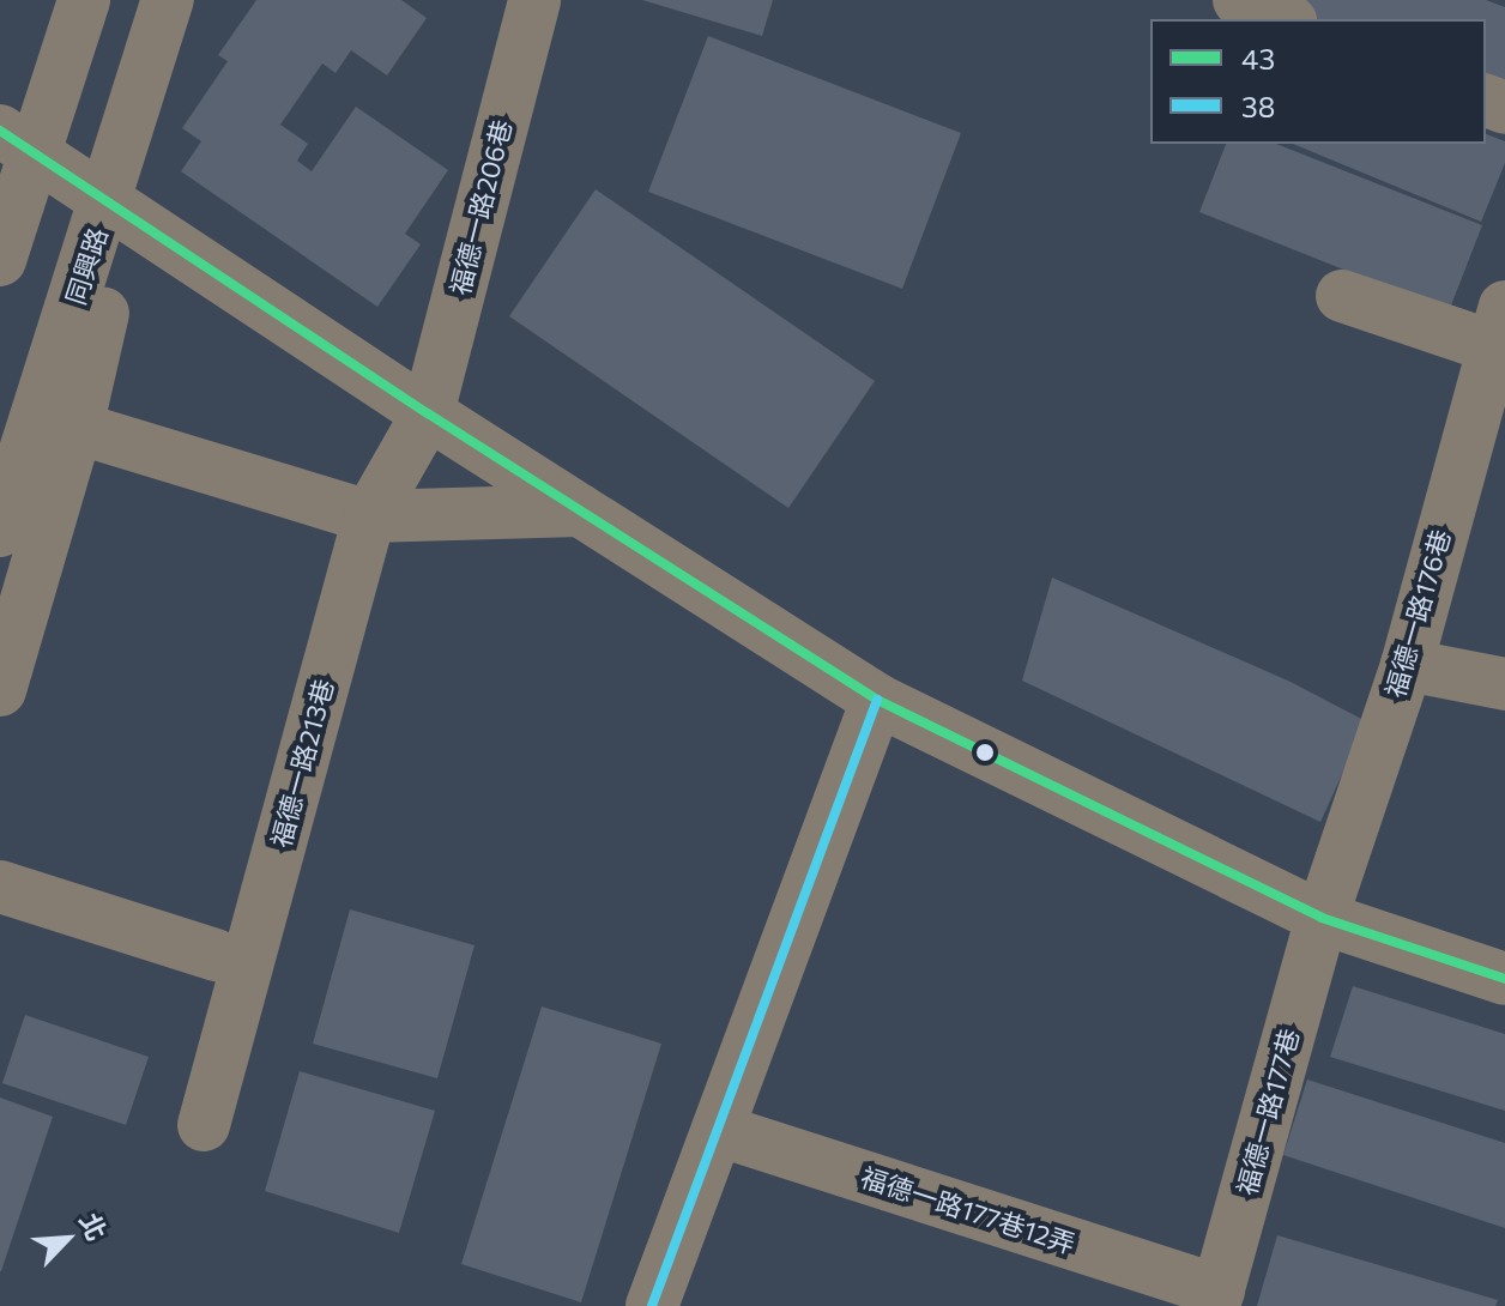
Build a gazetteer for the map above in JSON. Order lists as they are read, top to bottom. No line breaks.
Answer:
{"streets":{"street":["福德一路206巷","同興路","福德一路176巷","福德一路213巷","福德一路177巷","福德一路177巷12弄"]},"crossings":[["福德一路206巷","福德一路213巷"],["福德一路176巷","福德一路177巷"],["福德一路177巷","福德一路177巷12弄"]],"lines":["transit line 43","transit line 38"],"legend":["43","38"],"north":"top right"}
